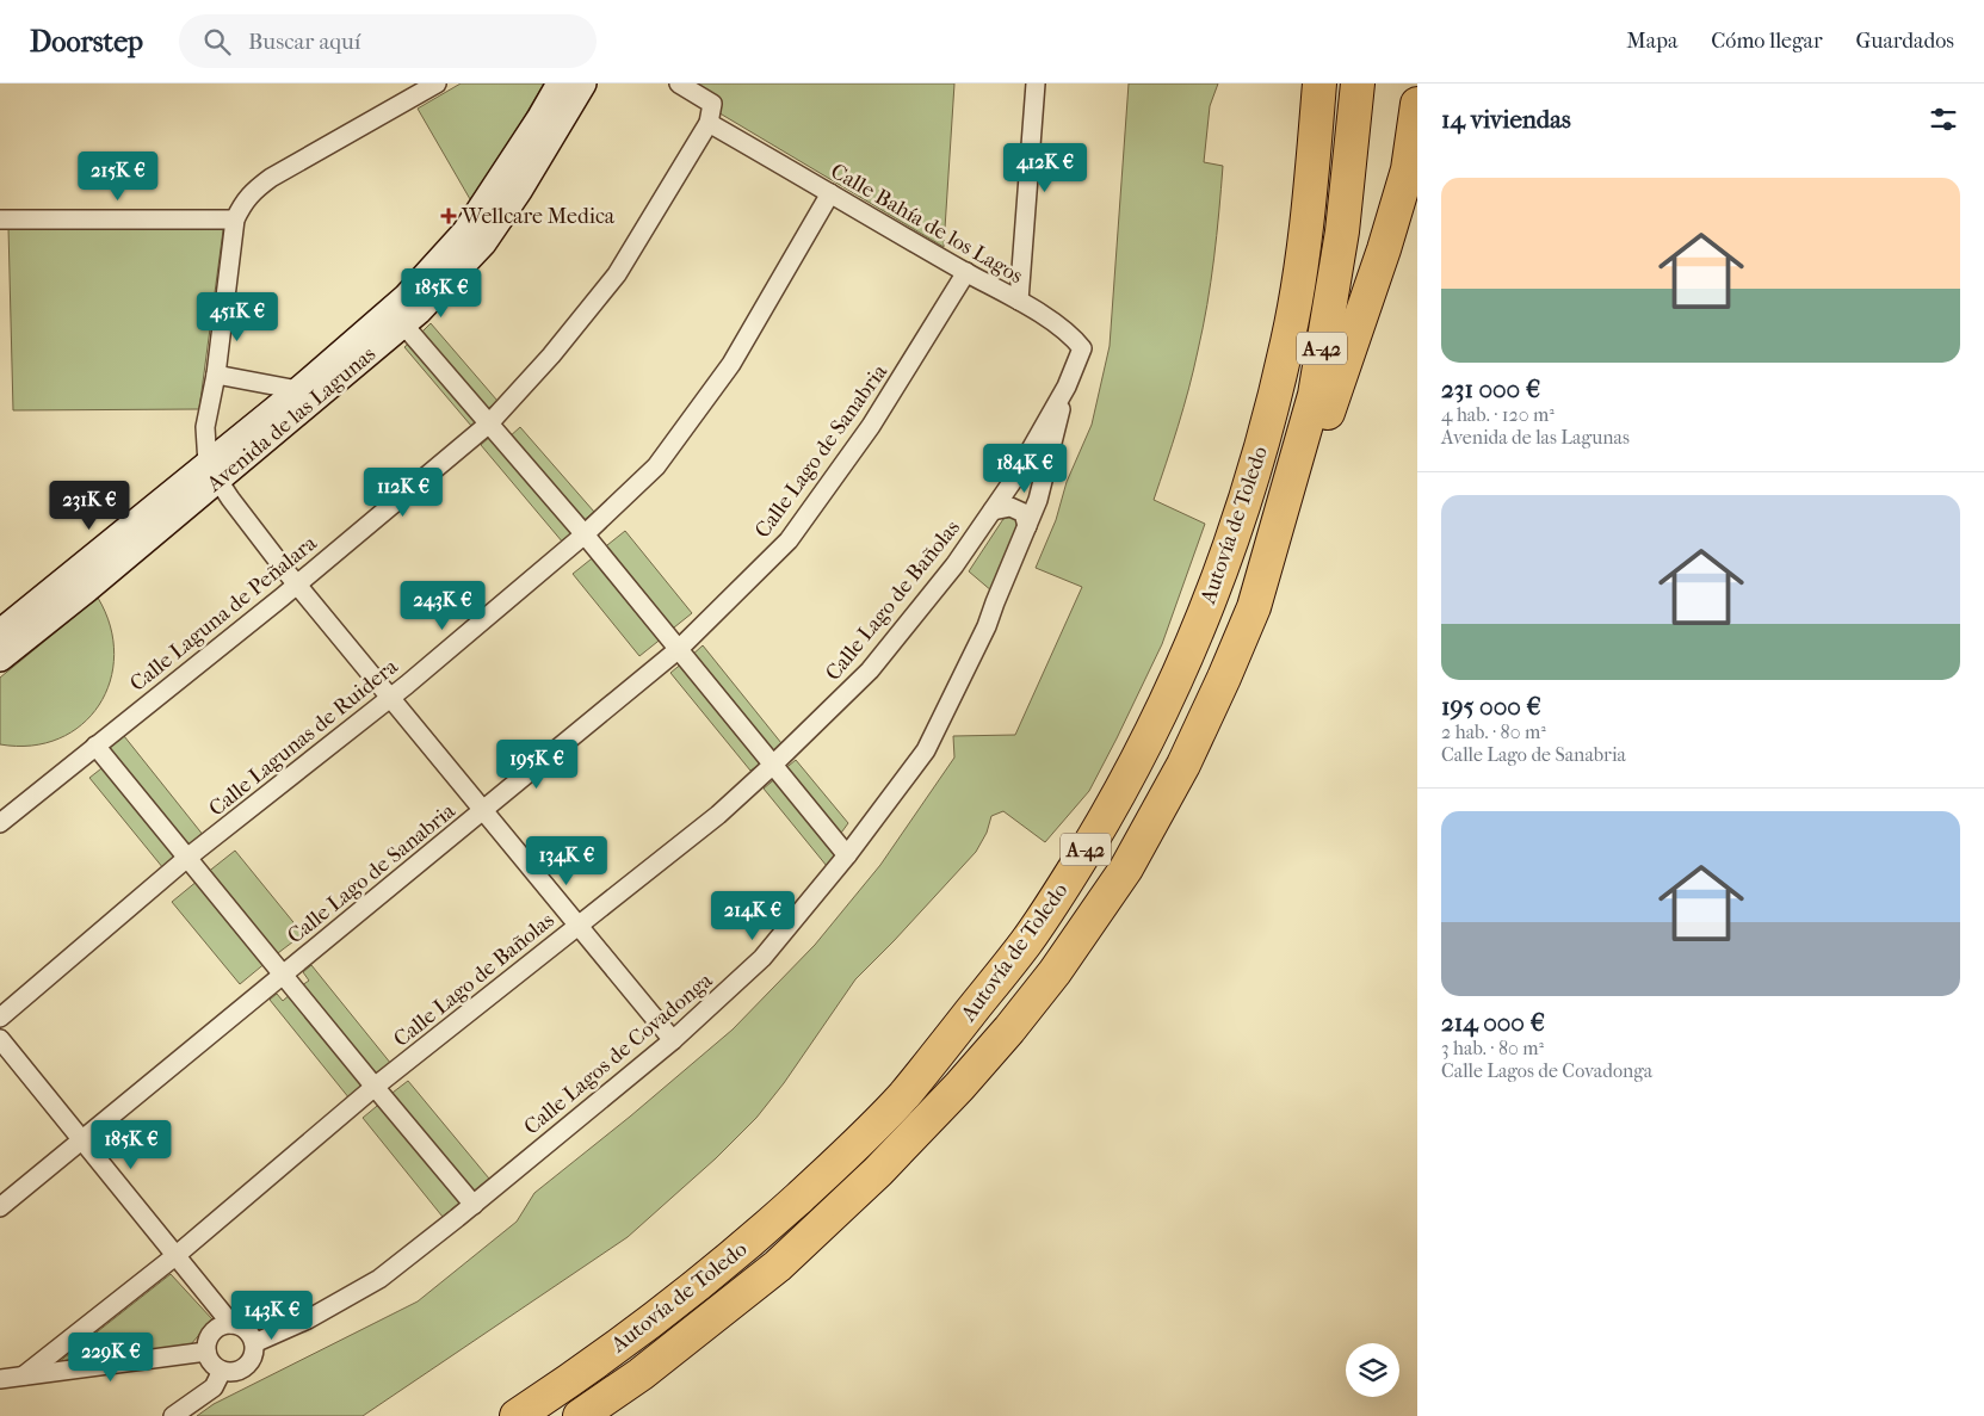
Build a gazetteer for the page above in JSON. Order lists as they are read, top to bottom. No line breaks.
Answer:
{"streets":{"highway":["A-42","Autovía de Toledo"],"main road":["Avenida de las Lagunas"],"street":["Calle Bahía de los Lagos","Calle Lago de Sanabria","Calle Lago de Bañolas","Calle Laguna de Peñalara","Calle Lagunas de Ruidera","Calle Lagos de Covadonga"]},"crossings":[["Calle Bahía de los Lagos","Calle Lago de Sanabria"],["Calle Bahía de los Lagos","Calle Lago de Bañolas"],["Calle Bahía de los Lagos","Calle Laguna de Peñalara"],["Calle Bahía de los Lagos","Calle Lagunas de Ruidera"],["Calle Bahía de los Lagos","Calle Lagos de Covadonga"],["Calle Lago de Bañolas","Calle Lagos de Covadonga"]],"places":{"health":["Wellcare Medica"]},"page":{"header":"Doorstep","search":"Buscar aquí","nav":["Mapa","Cómo llegar","Guardados"],"heading":"14 viviendas","price":["412K €","215K €","185K €","451K €","184K €","112K €","231K €","243K €","195K €","134K €","214K €","185K €","143K €","229K €"],"list":[{"name":"231 000 €","note":"4 hab. · 120 m² · Avenida de las Lagunas"},{"name":"195 000 €","note":"2 hab. · 80 m² · Calle Lago de Sanabria"},{"name":"214 000 €","note":"3 hab. · 80 m² · Calle Lagos de Covadonga"}]}}
